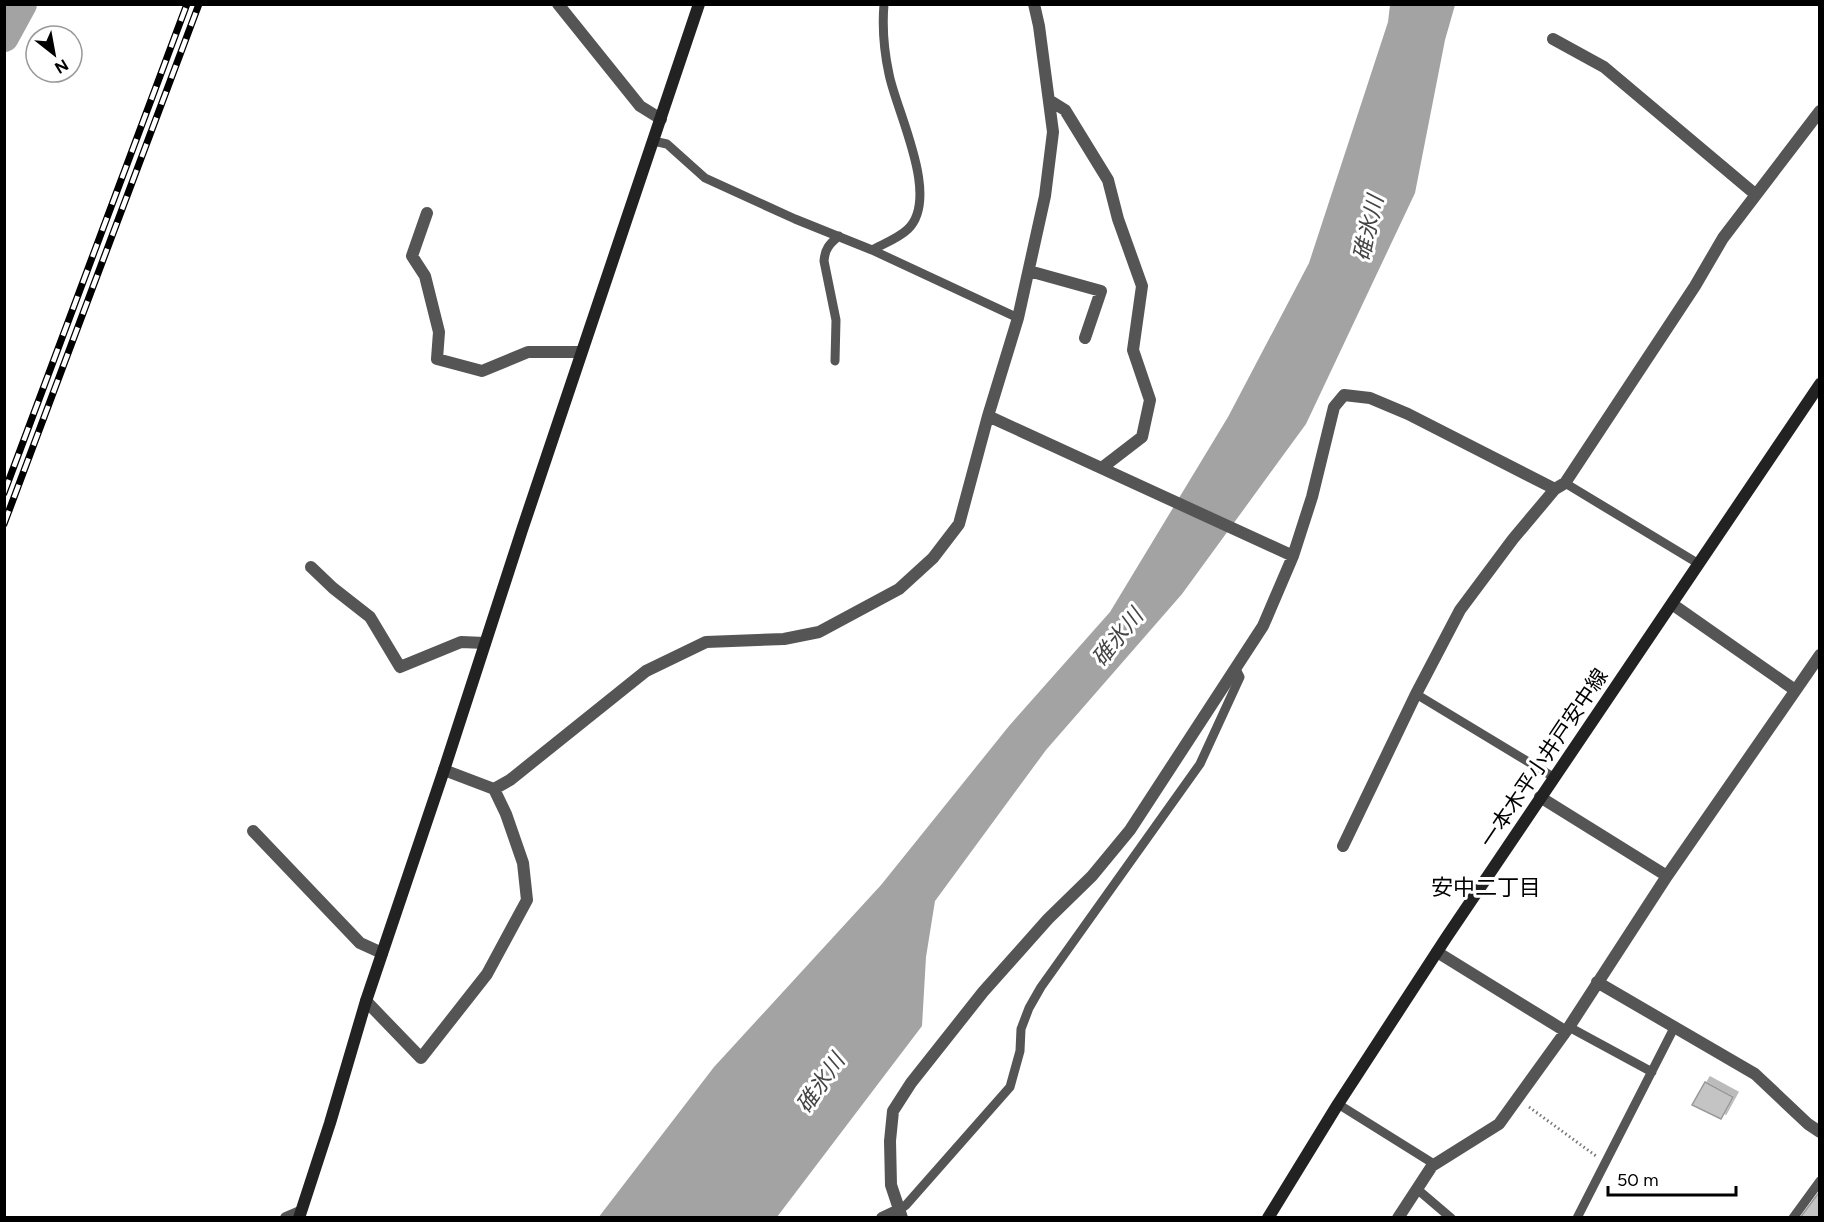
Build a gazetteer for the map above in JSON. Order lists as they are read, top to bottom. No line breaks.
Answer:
{"streets":{"street":["一本木平小井戸安中線"]},"districts":["安中二丁目"],"water":["碓氷川"],"scale_bar":"50 m","north":"bottom right"}
